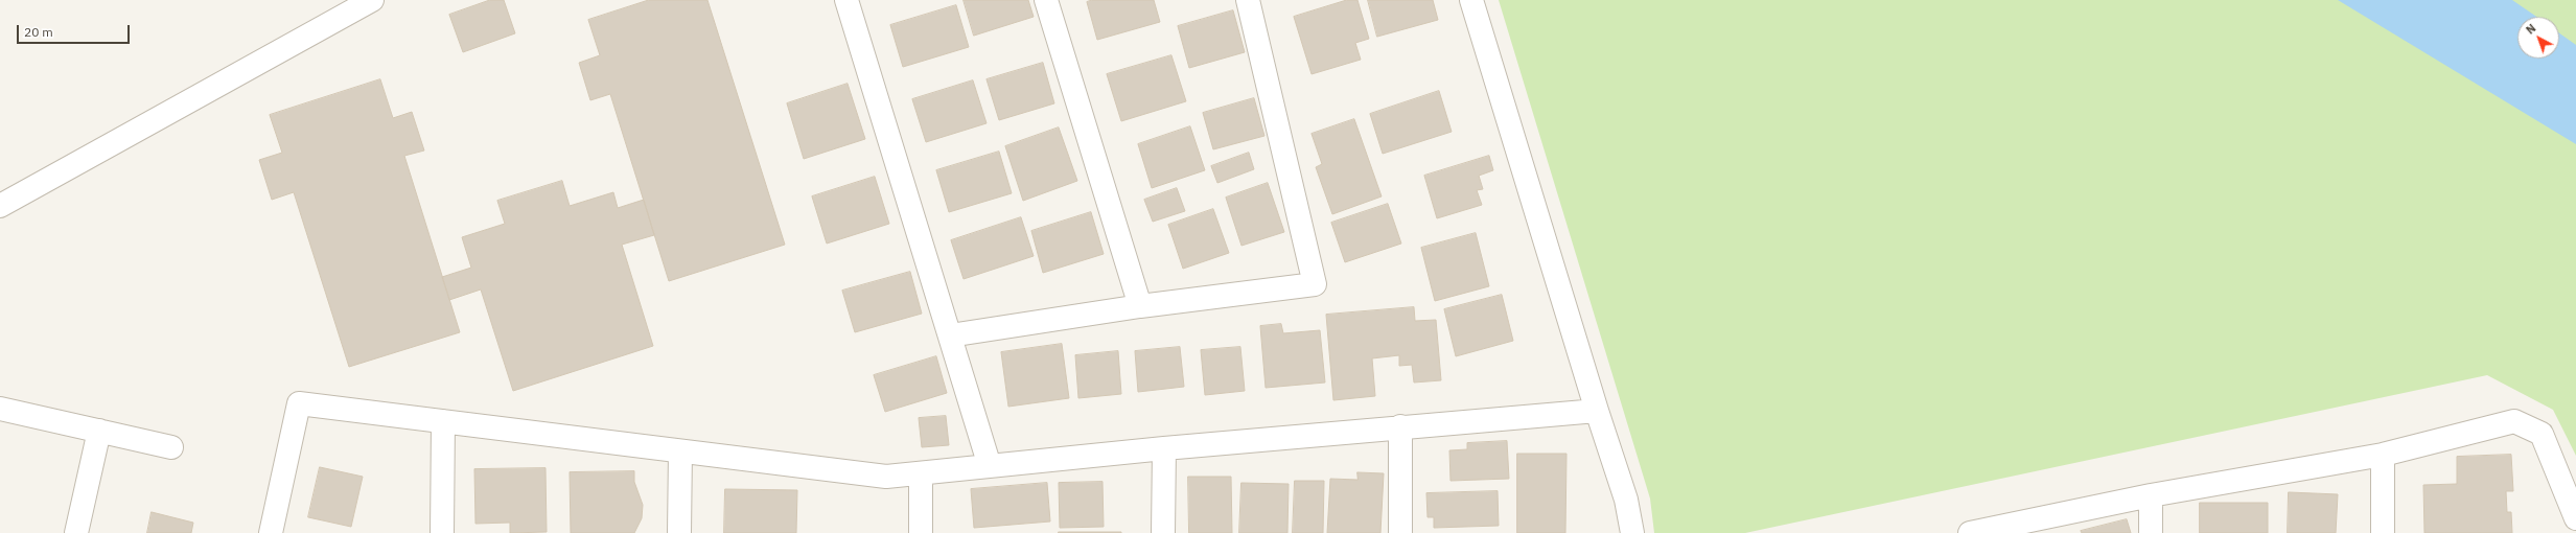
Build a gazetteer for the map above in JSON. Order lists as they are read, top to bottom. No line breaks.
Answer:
{"scale_bar":"20 m","north":"top left"}
